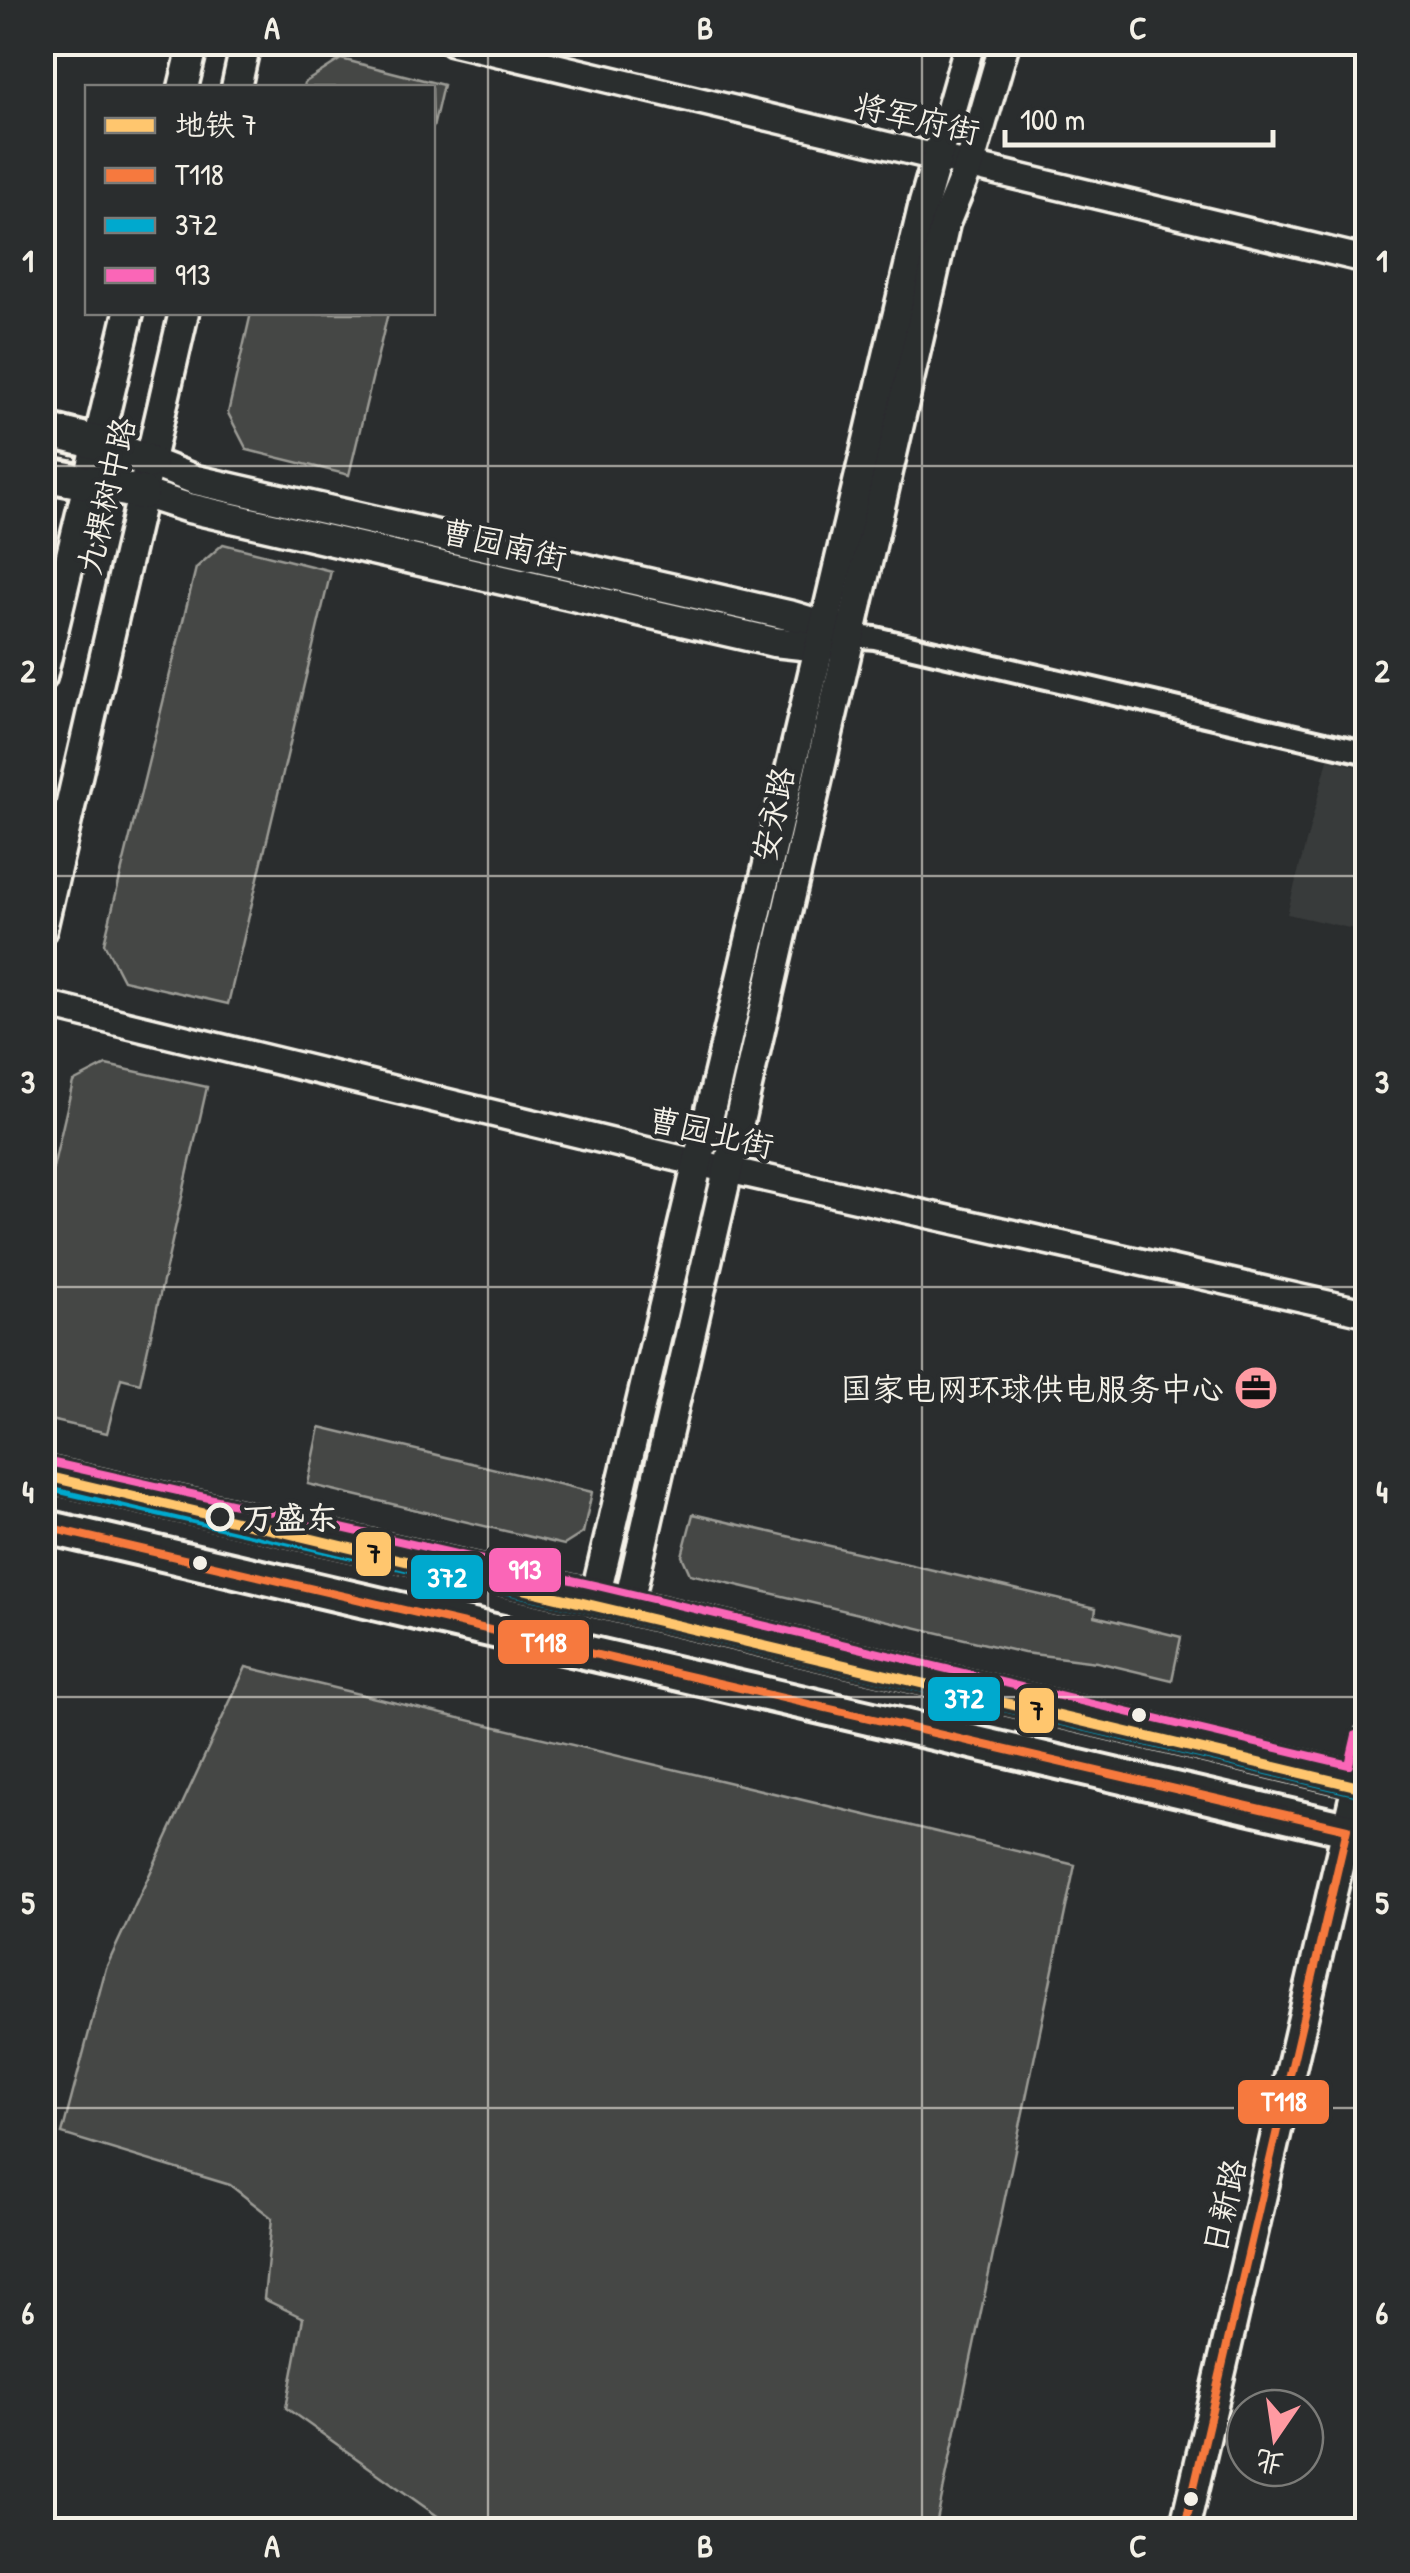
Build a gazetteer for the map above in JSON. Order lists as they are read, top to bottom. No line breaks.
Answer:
{"streets":{"main road":["九棵树中路","曹园南街","安永路","日新路"],"street":["将军府街","曹园北街"]},"crossings":[["将军府街","安永路"],["九棵树中路","曹园南街"],["曹园南街","安永路"],["安永路","曹园北街"]],"places":{"office":["国家电网环球供电服务中心"],"other":["万盛东"]},"lines":["transit line 913","metro line 7","transit line 372","transit line T118"],"legend":["地铁 7","T118","372","913"],"scale_bar":"100 m","north":"bottom","grid":{"columns":["A","B","C"],"rows":["1","2","3","4","5","6"]}}
